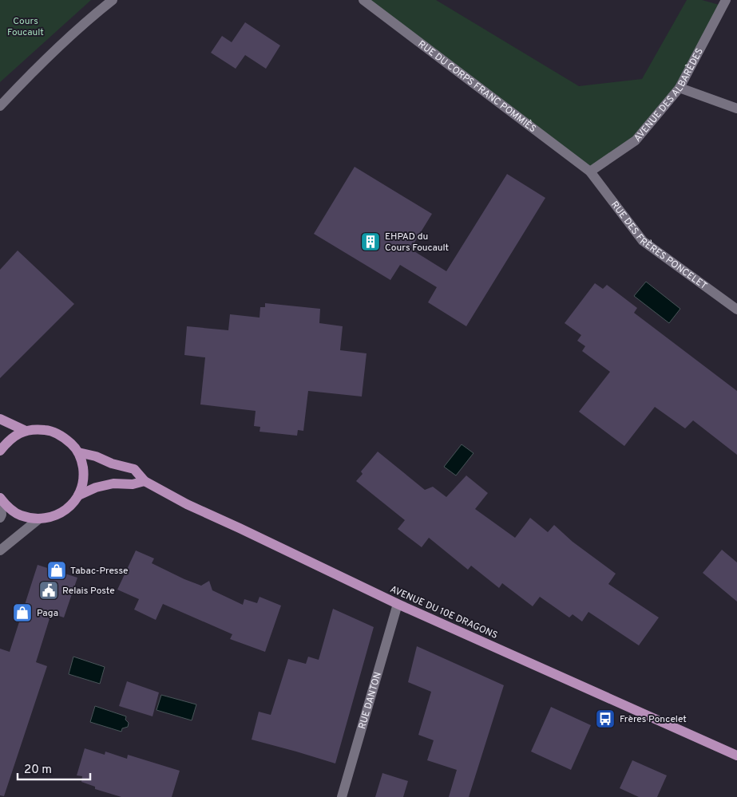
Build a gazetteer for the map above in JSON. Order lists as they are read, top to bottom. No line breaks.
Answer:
{"streets":{"main road":["AVENUE DU 10E DRAGONS"],"street":["RUE DU CORPS FRANC POMMIÈS","AVENUE DES ALBARÈDES","RUE DES FRÈRES PONCELET","RUE DANTON"]},"crossings":[["RUE DU CORPS FRANC POMMIÈS","AVENUE DES ALBARÈDES"],["RUE DU CORPS FRANC POMMIÈS","RUE DES FRÈRES PONCELET"],["AVENUE DES ALBARÈDES","RUE DES FRÈRES PONCELET"],["AVENUE DU 10E DRAGONS","RUE DANTON"]],"parks":["Cours Foucault"],"places":{"building":["EHPAD du Cours Foucault"],"shop":["Tabac-Presse","Paga"],"public building":["Relais Poste"],"bus stop":["Frères Poncelet"]},"scale_bar":"20 m"}
